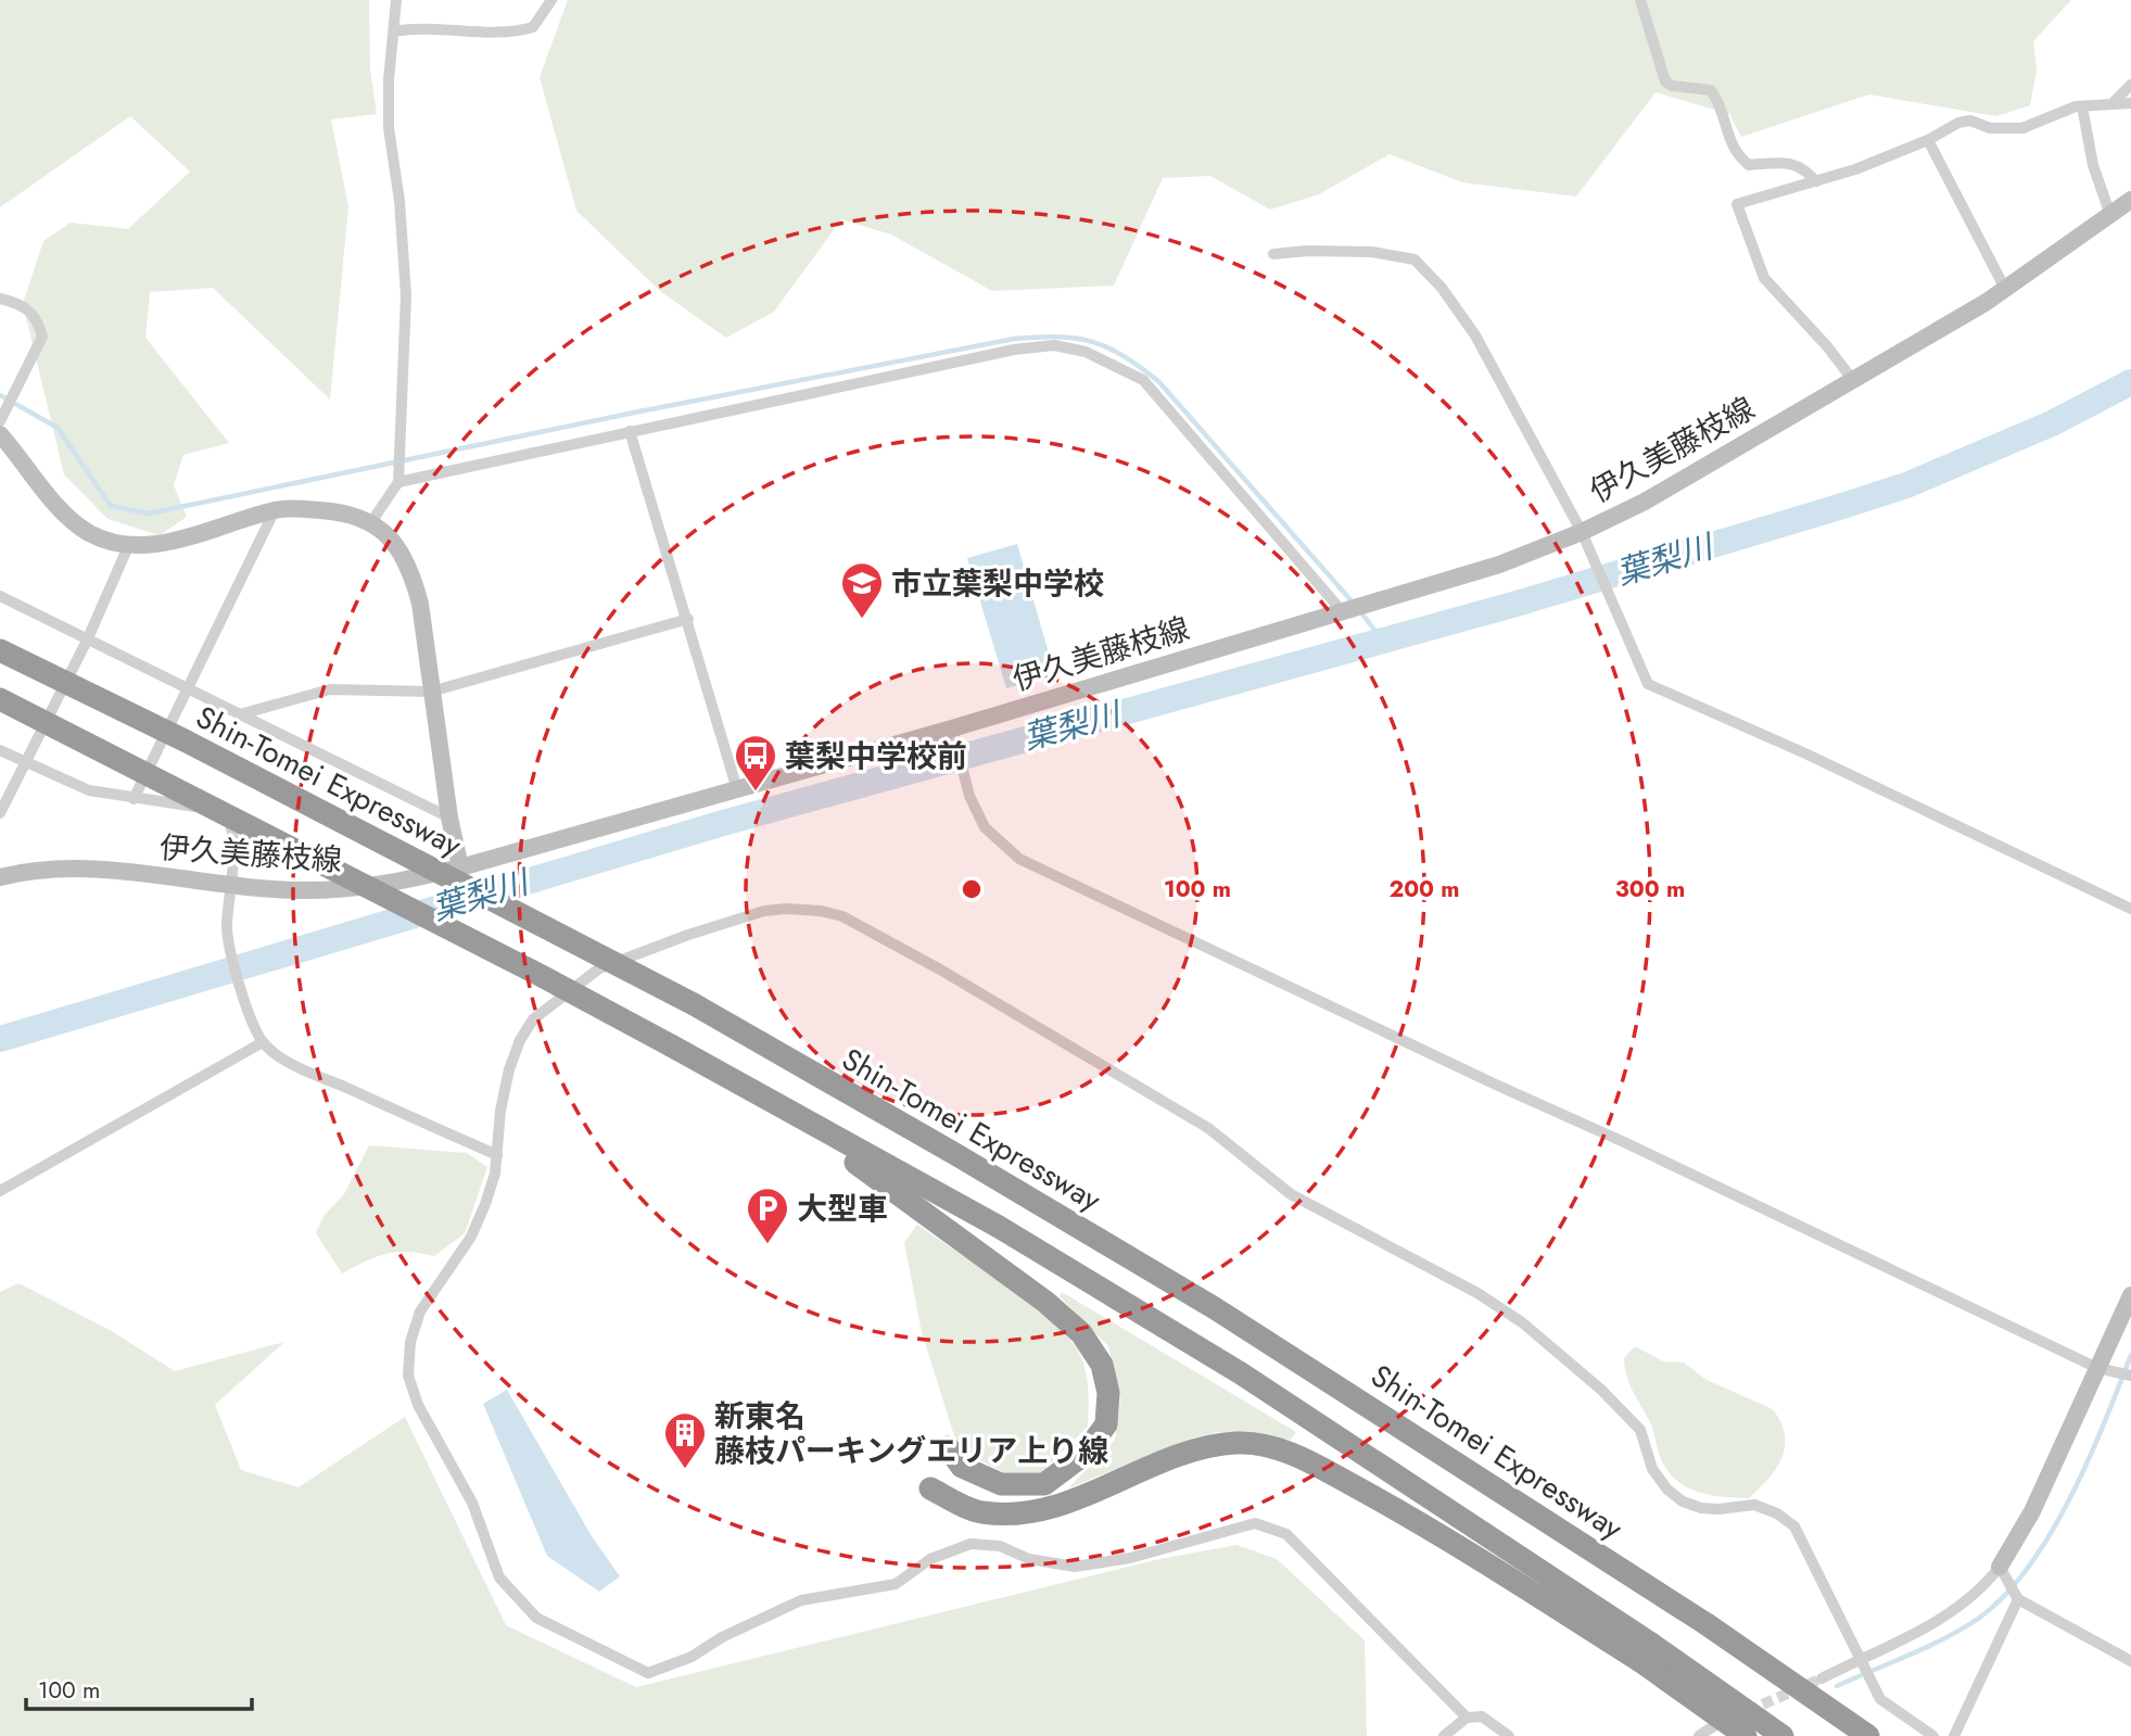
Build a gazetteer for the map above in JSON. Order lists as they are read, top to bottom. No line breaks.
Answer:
{"streets":{"highway":["Shin-Tomei Expressway"],"main road":["伊久美藤枝線"]},"water":["葉梨川"],"places":{"school or university":["市立葉梨中学校"],"bus stop":["葉梨中学校前"],"parking":["大型車"],"building":["新東名 藤枝パーキングエリア上り線"]},"scale_bar":"100 m","rings":["100 m","200 m","300 m"]}
